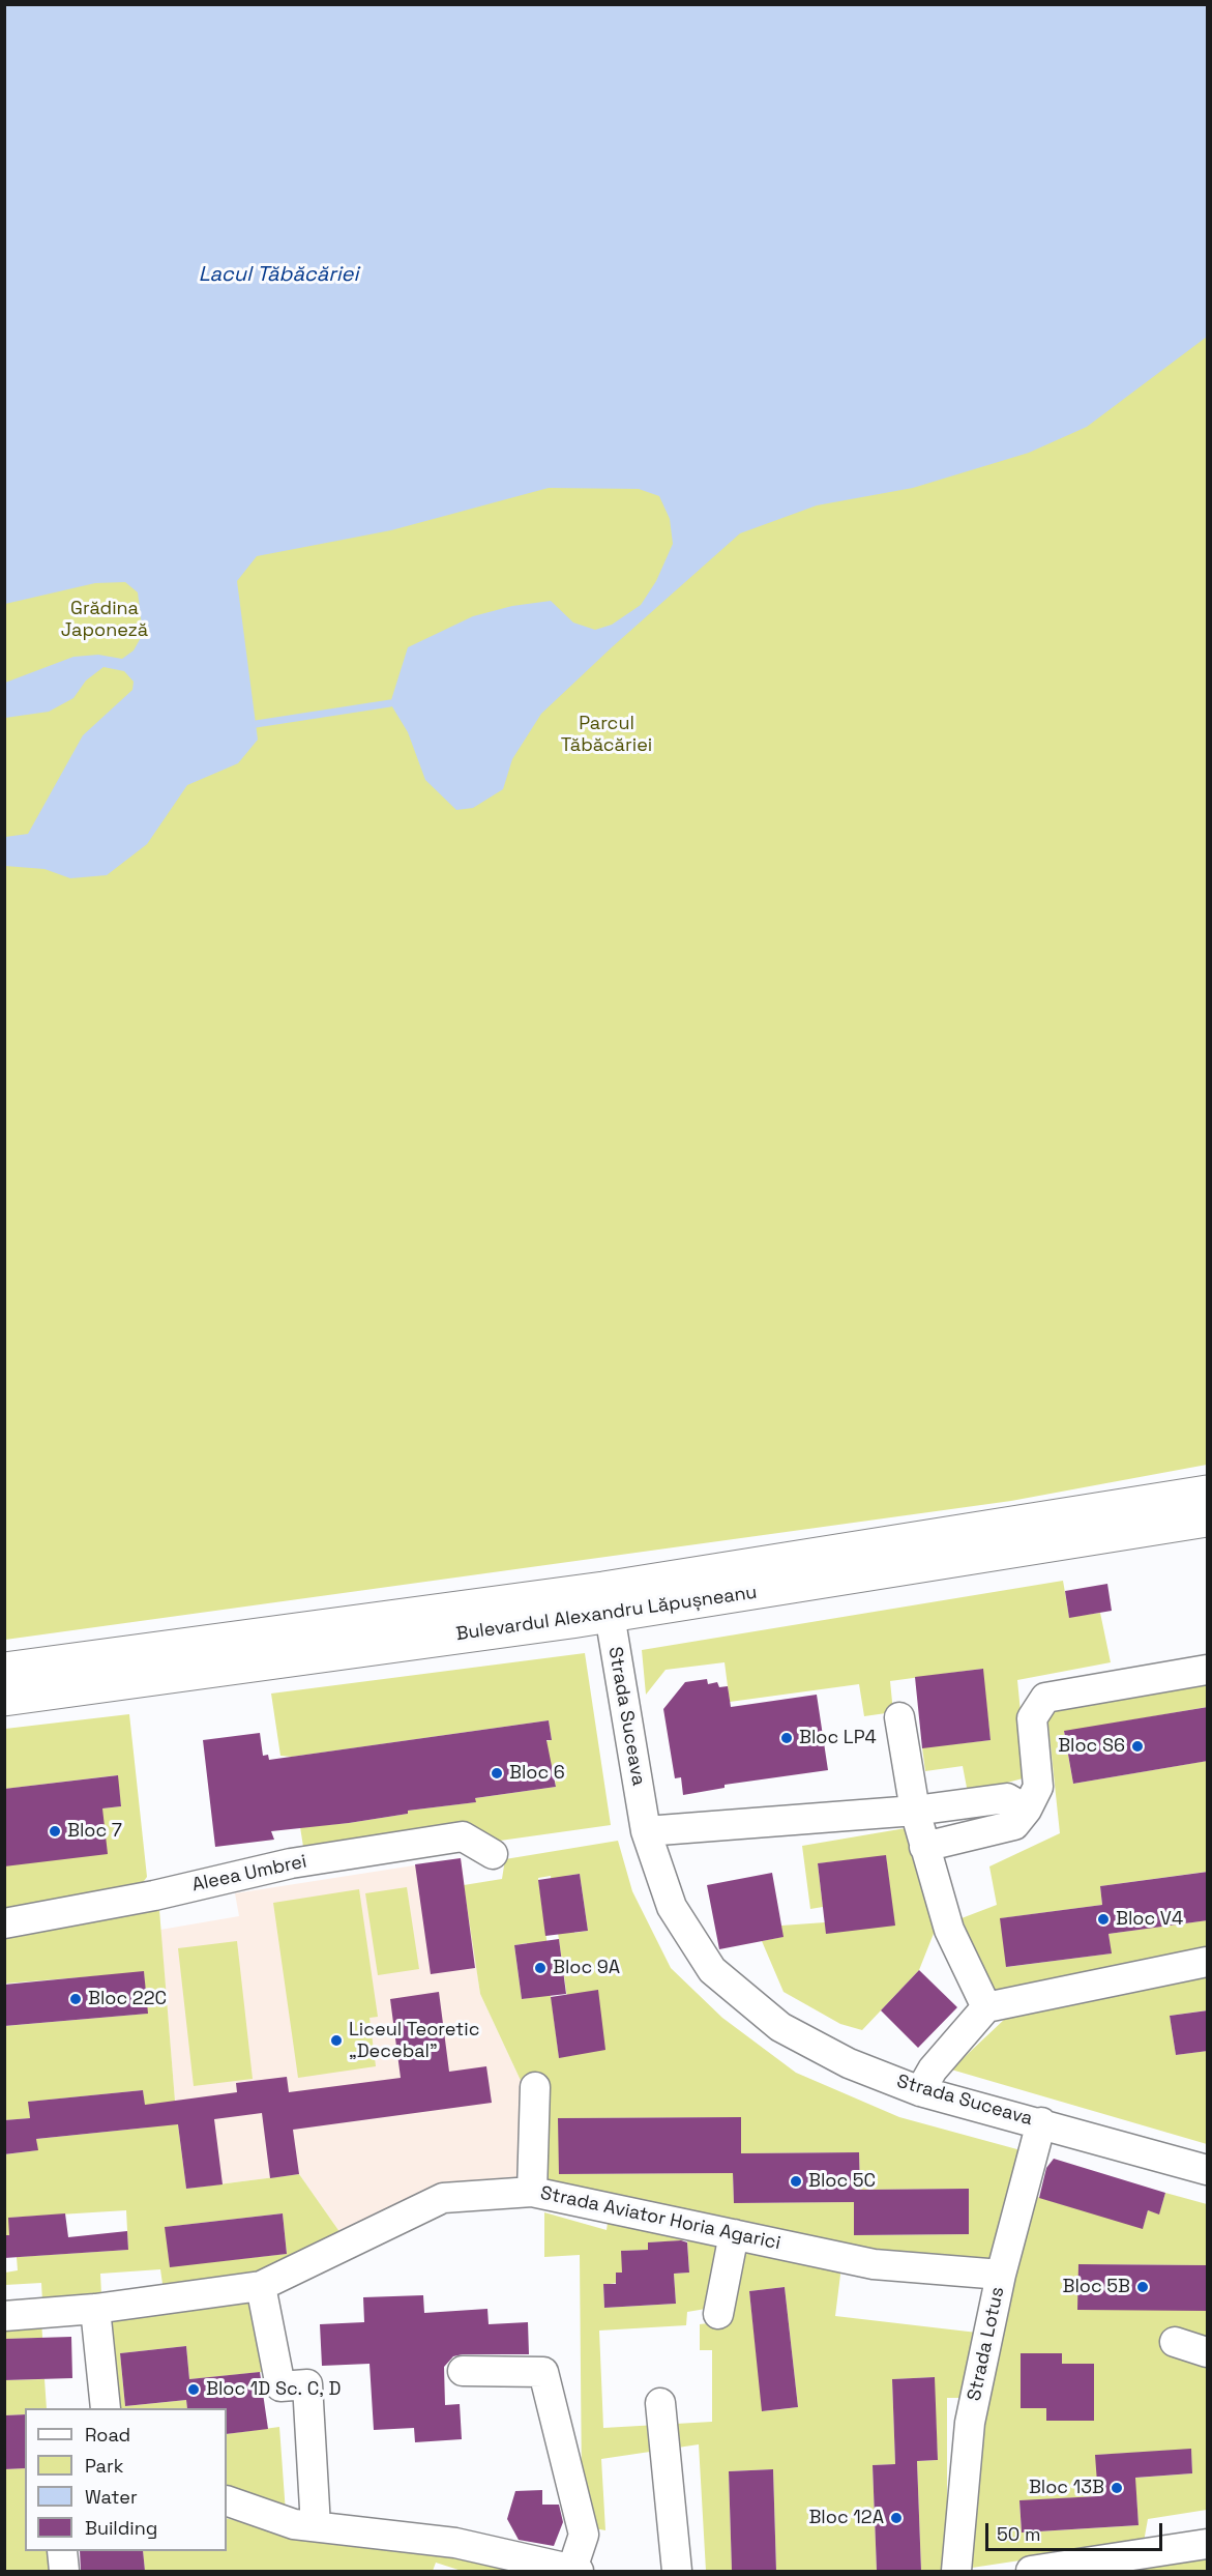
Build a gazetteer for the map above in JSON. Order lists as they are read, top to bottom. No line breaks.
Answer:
{"streets":{"main road":["Bulevardul Alexandru Lăpușneanu"],"street":["Strada Suceava","Aleea Umbrei","Strada Aviator Horia Agarici","Strada Lotus"]},"crossings":[["Bulevardul Alexandru Lăpușneanu","Strada Suceava"],["Strada Suceava","Strada Lotus"],["Strada Aviator Horia Agarici","Strada Lotus"]],"water":["Lacul Tăbăcăriei"],"parks":["Grădina Japoneză","Parcul Tăbăcăriei"],"places":["Bloc LP4","Bloc S6","Bloc 6","Bloc 7","Bloc V4","Bloc 9A","Bloc 22C","Liceul Teoretic „Decebal”","Bloc 5C","Bloc 5B","Bloc 1D Sc. C, D","Bloc 13B","Bloc 12A"],"legend":["Road","Park","Water","Building"],"scale_bar":"50 m"}
